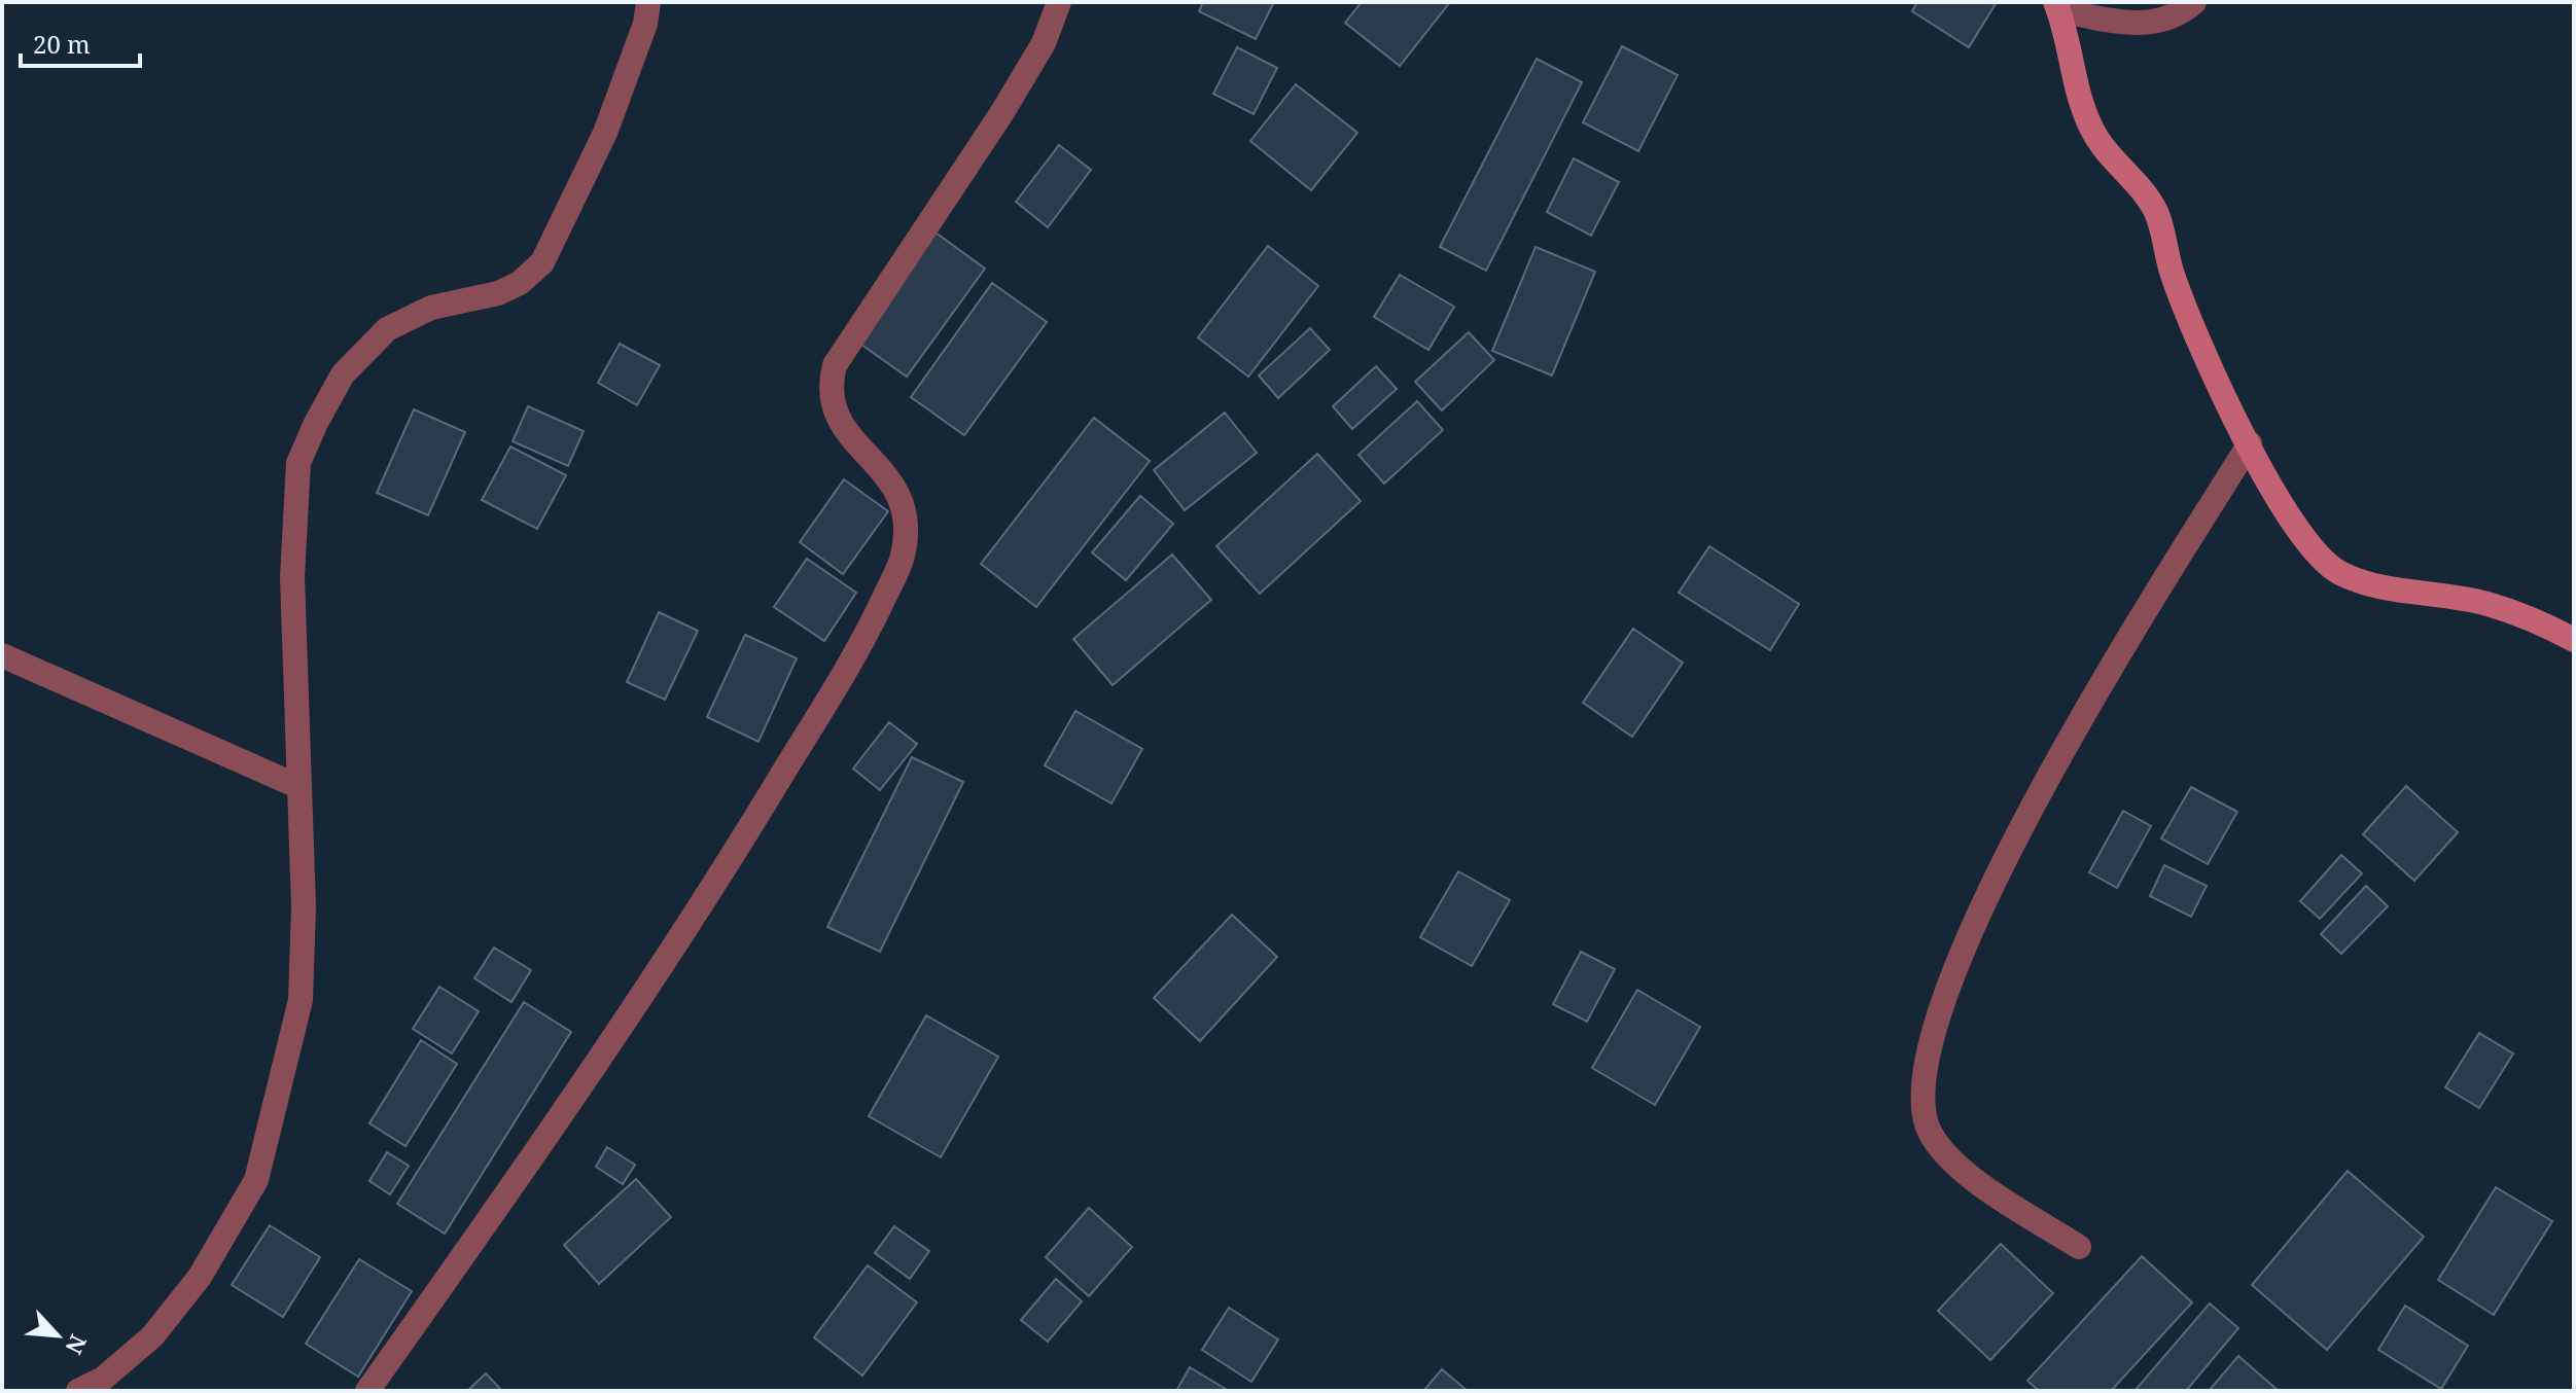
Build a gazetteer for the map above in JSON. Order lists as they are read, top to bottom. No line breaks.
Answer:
{"scale_bar":"20 m","north":"bottom right"}
